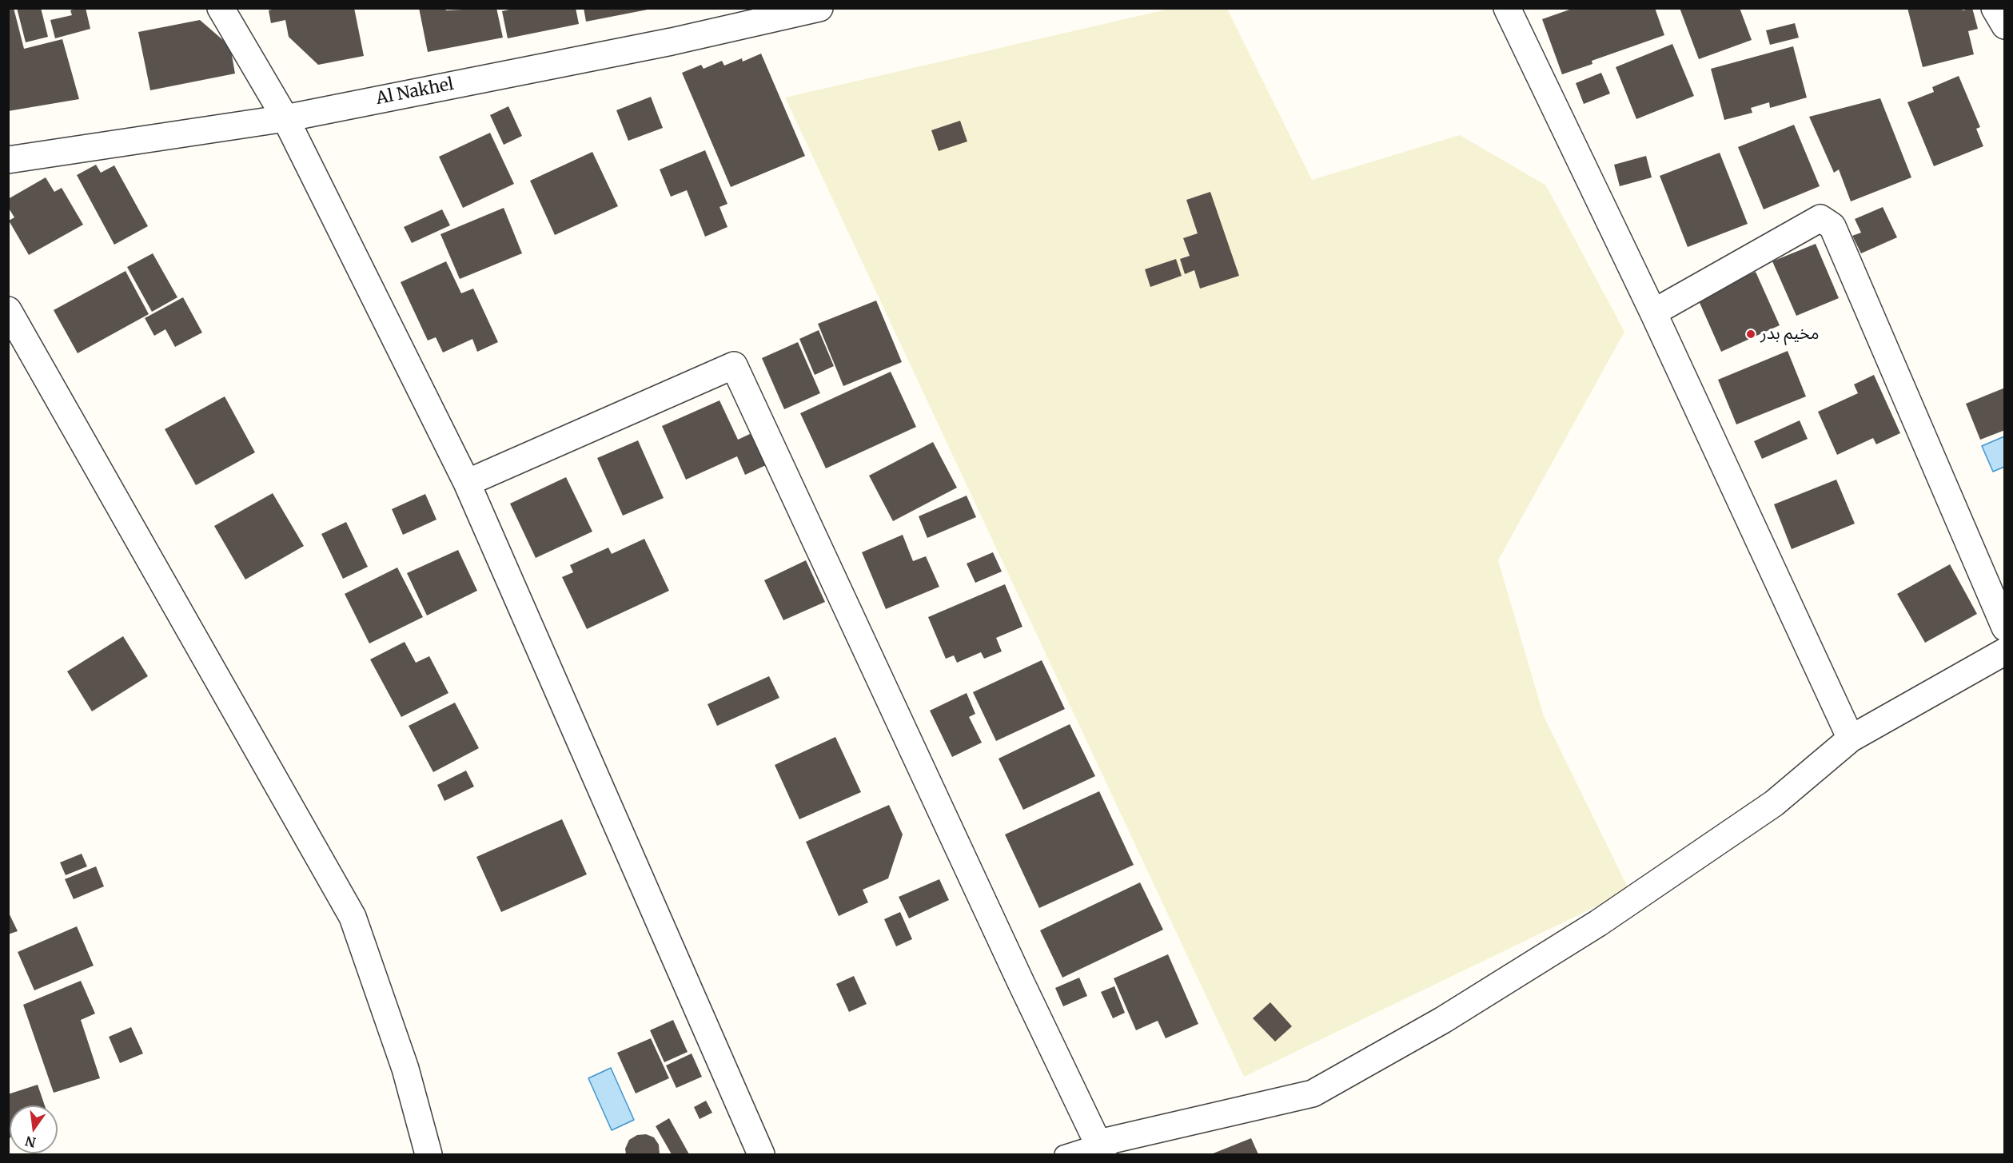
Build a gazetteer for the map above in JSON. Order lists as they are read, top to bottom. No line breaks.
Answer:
{"streets":{"street":["Al Nakhel"]},"places":["مخيم بدر"],"north":"bottom"}
